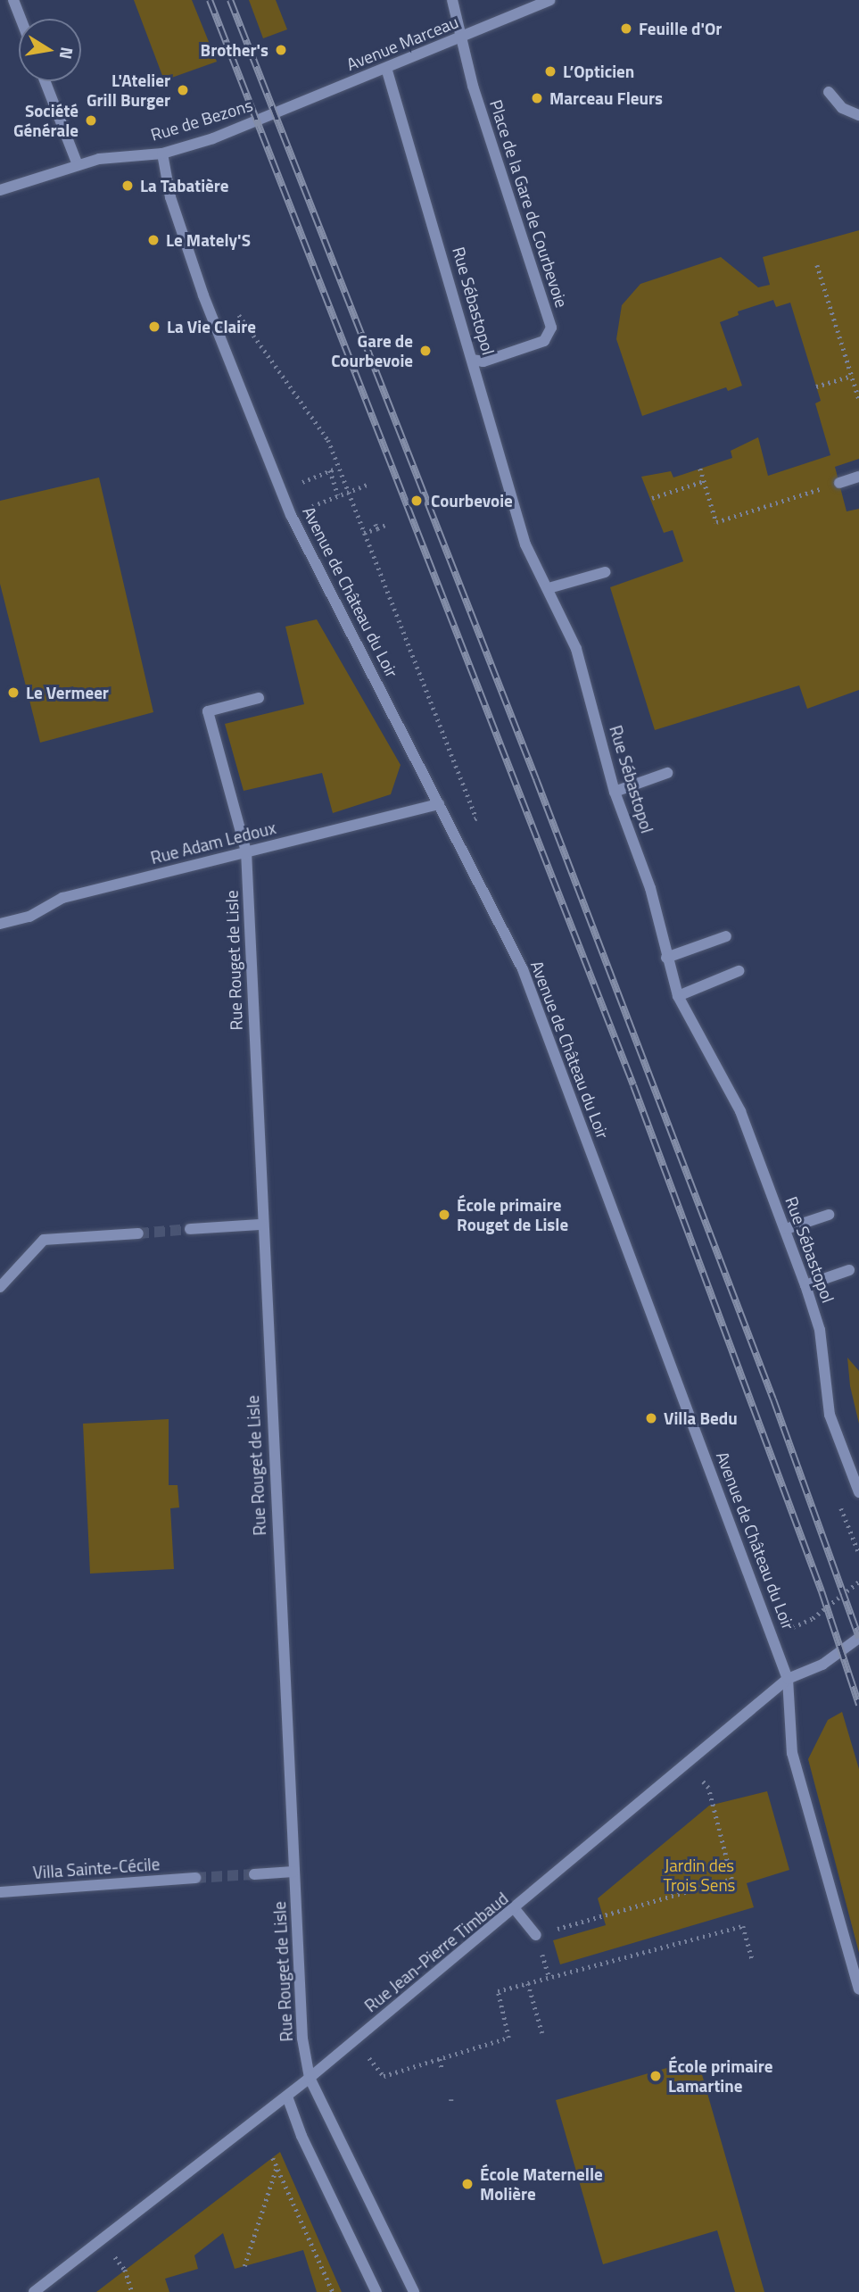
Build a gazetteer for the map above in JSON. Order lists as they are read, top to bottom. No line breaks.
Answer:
{"streets":{"street":["Avenue Marceau","Rue de Bezons","Place de la Gare de Courbevoie","Rue Sébastopol","Avenue de Château du Loir","Rue Adam Ledoux","Rue Rouget de Lisle","Villa Sainte-Cécile","Rue Jean-Pierre Timbaud"]},"crossings":[["Avenue Marceau","Rue de Bezons"],["Avenue Marceau","Place de la Gare de Courbevoie"],["Avenue Marceau","Rue Sébastopol"],["Rue de Bezons","Avenue de Château du Loir"],["Place de la Gare de Courbevoie","Rue Sébastopol"],["Avenue de Château du Loir","Rue Adam Ledoux"],["Avenue de Château du Loir","Rue Jean-Pierre Timbaud"],["Rue Adam Ledoux","Rue Rouget de Lisle"],["Rue Rouget de Lisle","Rue Jean-Pierre Timbaud"]],"parks":["Jardin des Trois Sens"],"places":["Feuille d'Or","Brother's","L’Opticien","L'Atelier Grill Burger","Marceau Fleurs","Société Générale","La Tabatière","Le Mately'S","La Vie Claire","Gare de Courbevoie","Courbevoie","Le Vermeer","École primaire Rouget de Lisle","Villa Bedu","École primaire Lamartine","École Maternelle Molière"],"north":"right"}
